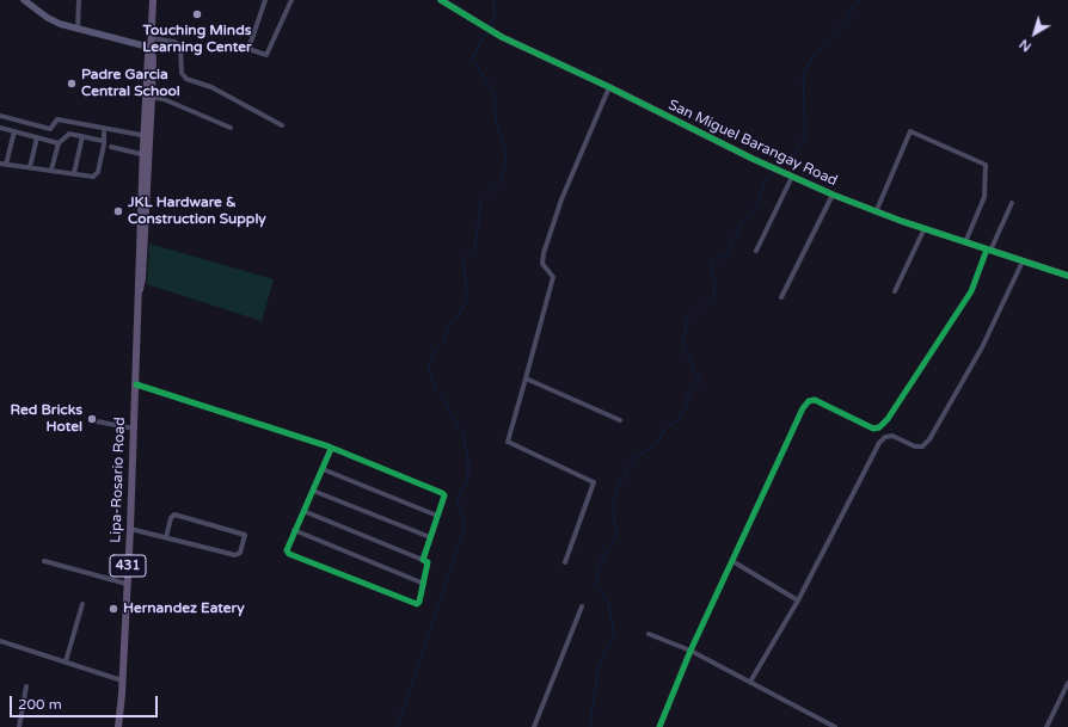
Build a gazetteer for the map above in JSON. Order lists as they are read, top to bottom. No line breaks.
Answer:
{"streets":{"main road":["Lipa-Rosario Road","431"],"street":["San Miguel Barangay Road"]},"places":["Touching Minds Learning Center","Padre Garcia Central School","JKL Hardware & Construction Supply","Red Bricks Hotel","Hernandez Eatery"],"scale_bar":"200 m","north":"bottom left"}
